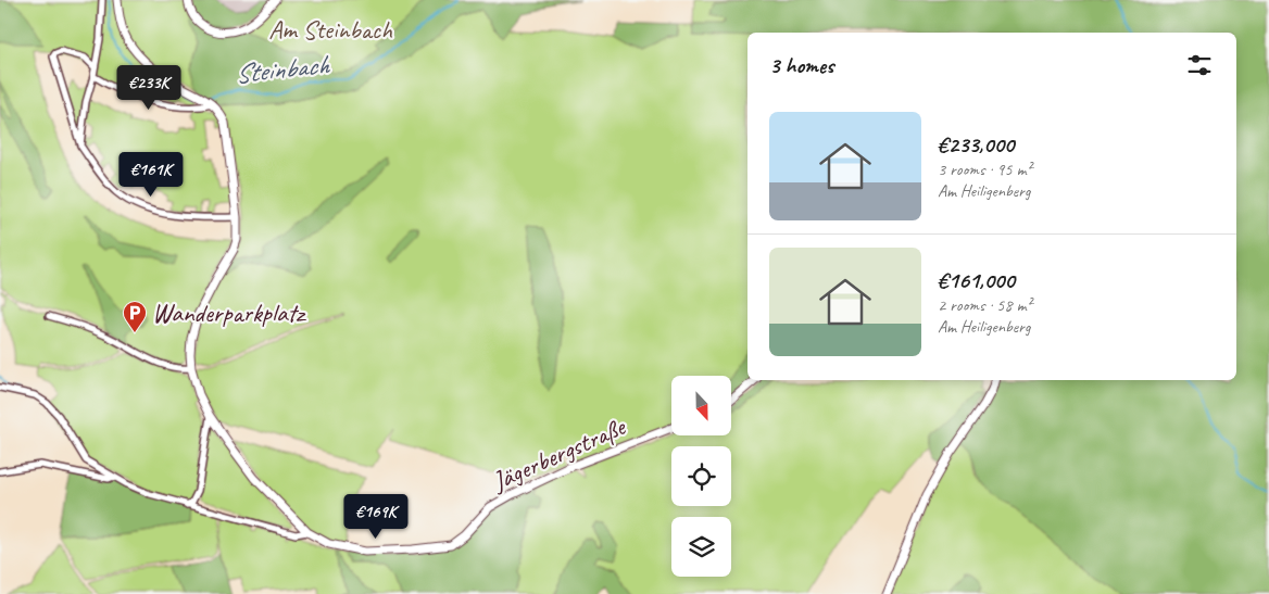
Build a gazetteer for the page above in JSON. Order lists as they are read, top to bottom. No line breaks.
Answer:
{"streets":{"street":["Jägerbergstraße"]},"water":["Steinbach"],"parks":["Am Steinbach"],"places":{"parking":["Wanderparkplatz"]},"north":"bottom","page":{"heading":"3 homes","price":["€233K","€161K","€169K"],"list":[{"name":"€233,000","note":"3 rooms · 95 m² · Am Heiligenberg"},{"name":"€161,000","note":"2 rooms · 58 m² · Am Heiligenberg"}]}}
